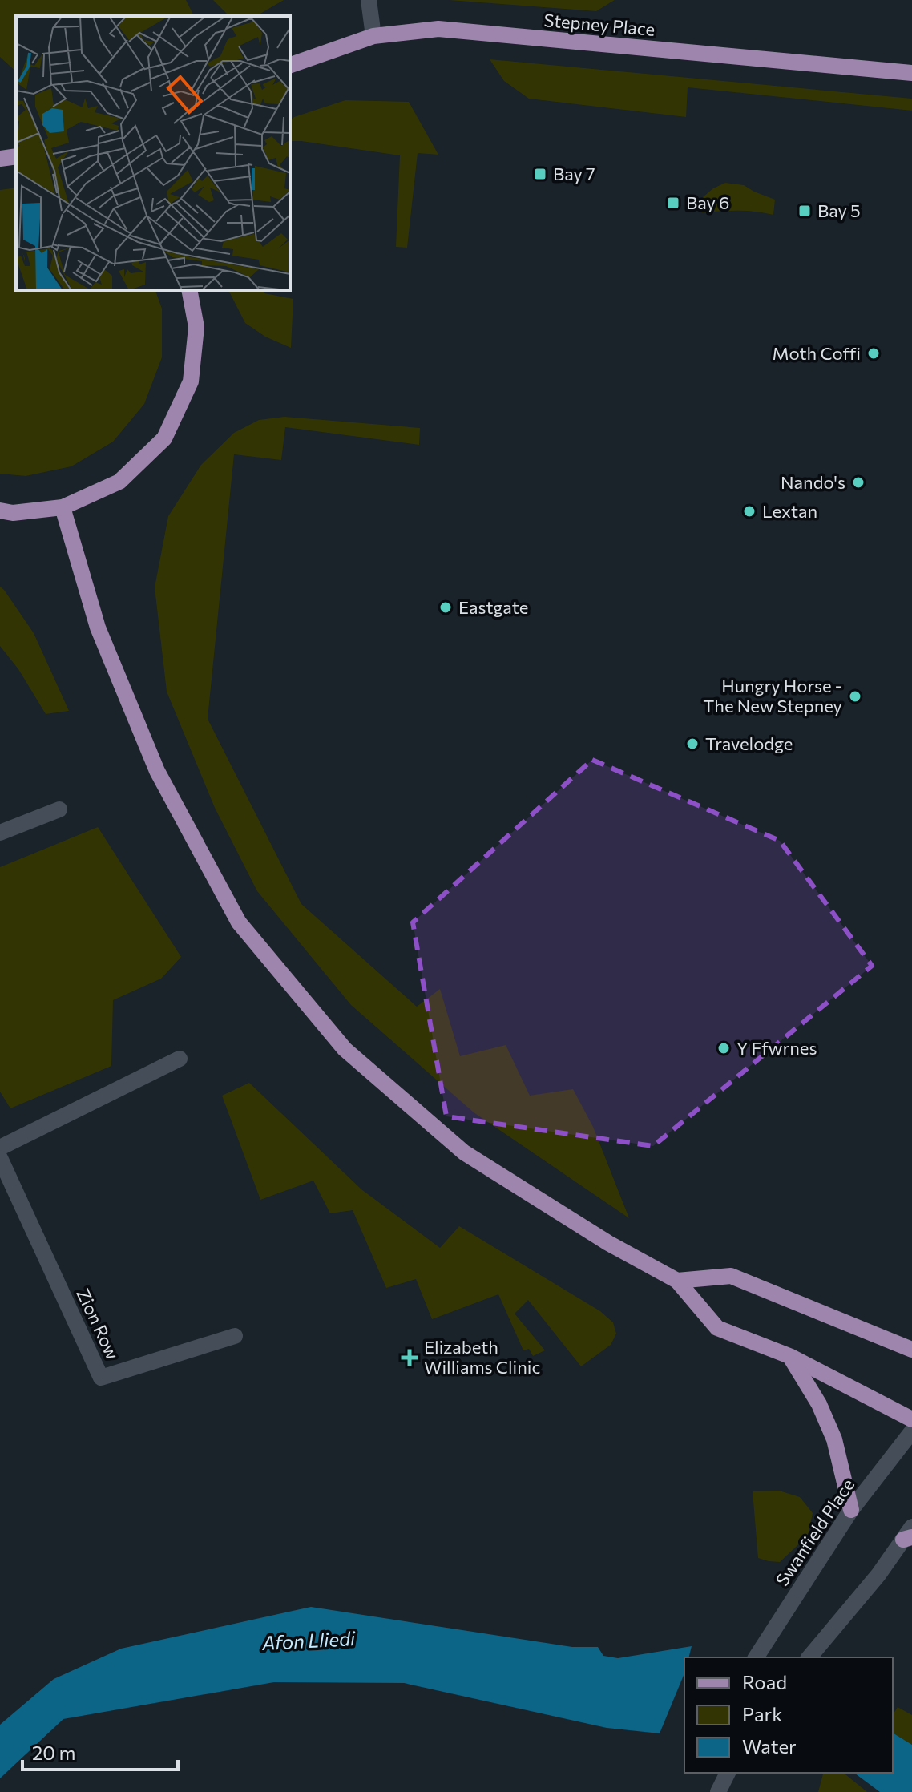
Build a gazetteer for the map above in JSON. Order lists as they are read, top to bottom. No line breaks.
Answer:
{"streets":{"main road":["Stepney Place"],"street":["Zion Row","Swanfield Place"]},"water":["Afon Lliedi"],"places":{"transit":["Bay 7","Bay 6","Bay 5"],"other":["Moth Coffi","Nando's","Lextan","Eastgate","Hungry Horse - The New Stepney","Travelodge","Y Ffwrnes"],"health":["Elizabeth Williams Clinic"]},"legend":["Road","Park","Water"],"scale_bar":"20 m"}
